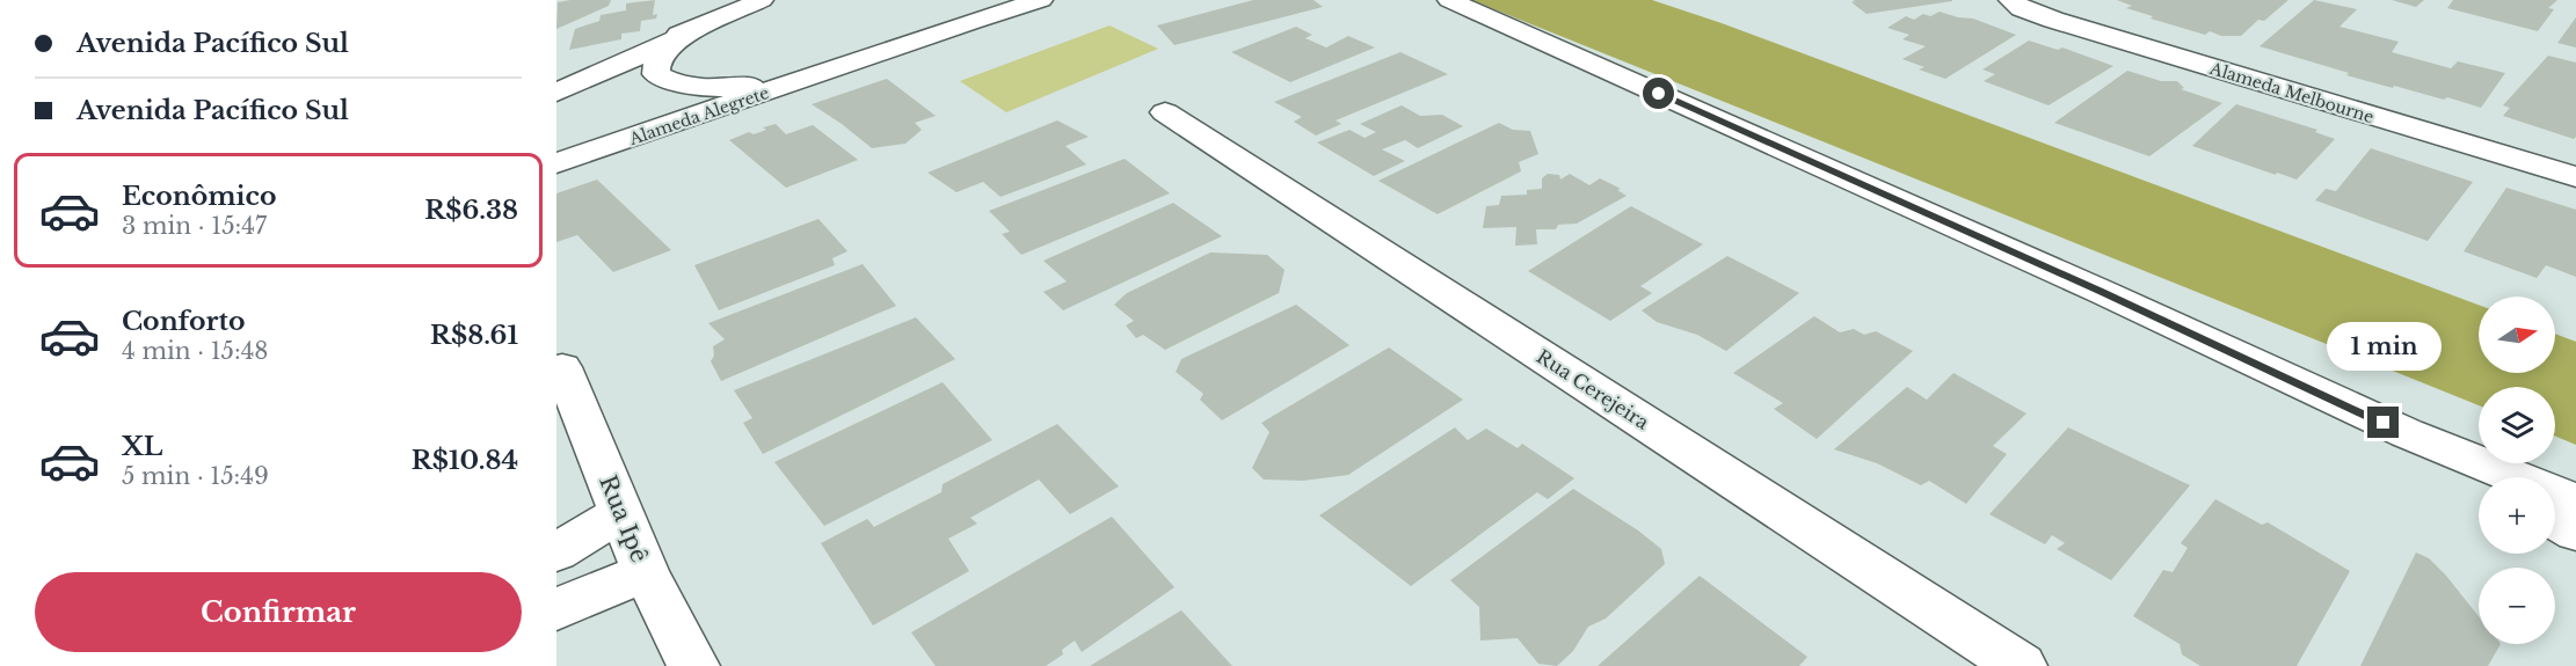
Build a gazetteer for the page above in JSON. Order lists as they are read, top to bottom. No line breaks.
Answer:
{"streets":{"street":["Alameda Melbourne","Alameda Alegrete","Rua Cerejeira","Rua Ipê"]},"north":"right","page":{"banner":["Avenida Pacífico Sul","Avenida Pacífico Sul"],"list":[{"name":"Econômico","note":"3 min · 15:47","value":"R$6.38"},{"name":"Conforto","note":"4 min · 15:48","value":"R$8.61"},{"name":"XL","note":"5 min · 15:49","value":"R$10.84"}],"map_buttons":["+","−"],"bubble":"1 min","buttons":"Confirmar"}}
